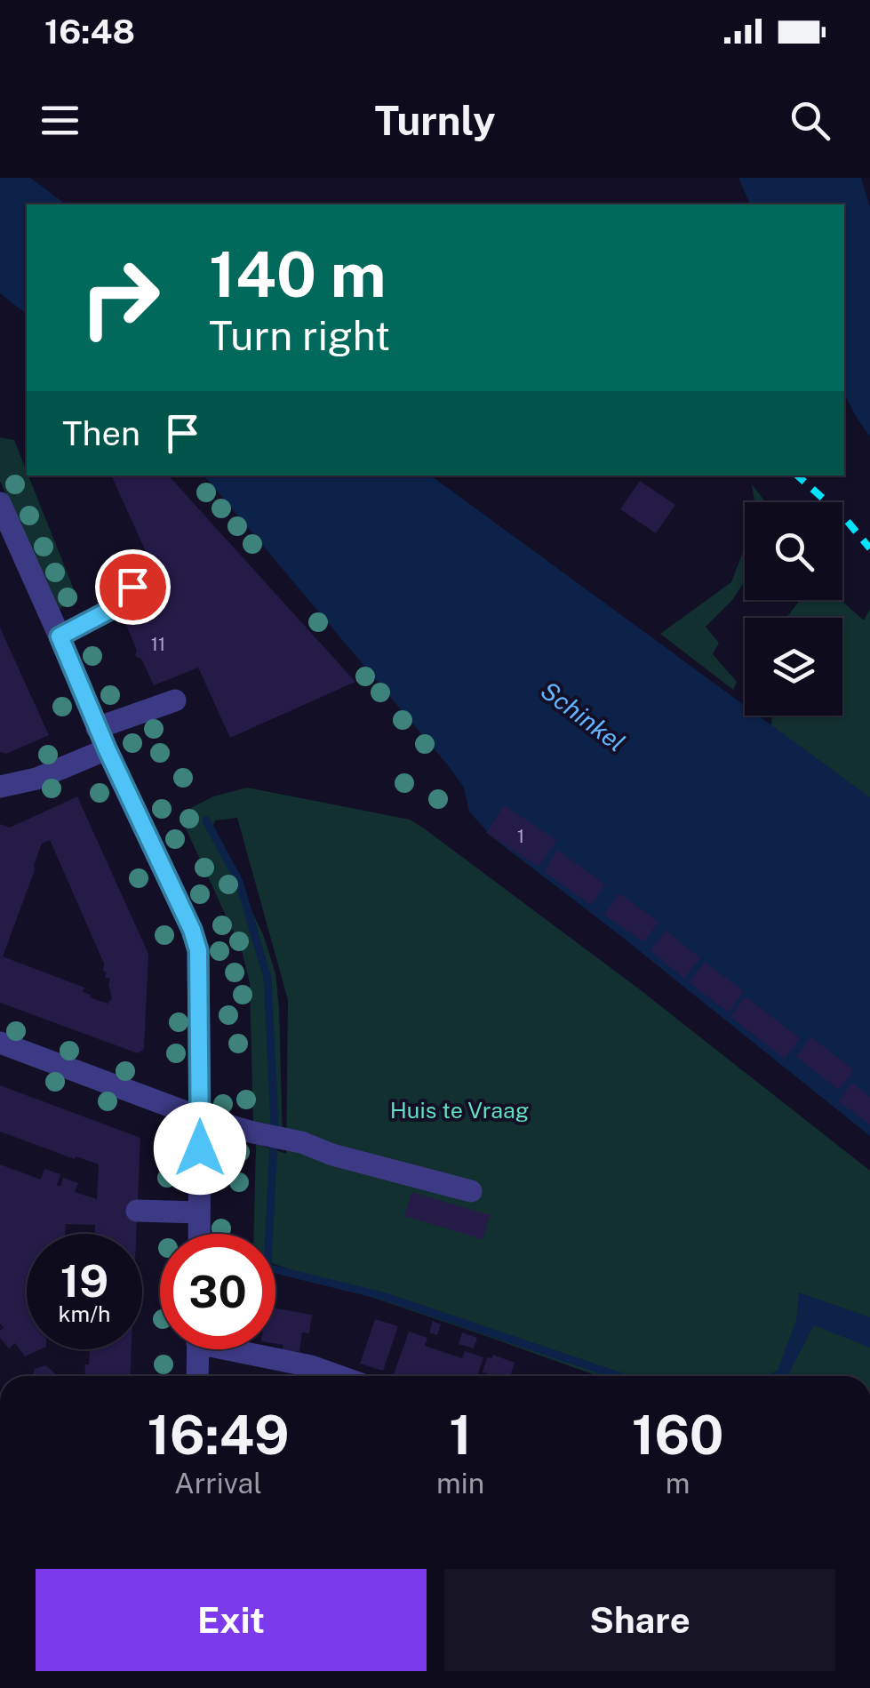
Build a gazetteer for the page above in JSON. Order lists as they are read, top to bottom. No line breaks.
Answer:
{"water":["Schinkel"],"parks":["Huis te Vraag"],"house_numbers":["11","1"],"page":{"status":"16:48","header":"Turnly","turn":["140 m","Turn right"],"then":"Then","speed":"19 km/h","limit":"30","eta":["16:49","Arrival","1","min","160","m"],"buttons":["Exit","Share"]}}
